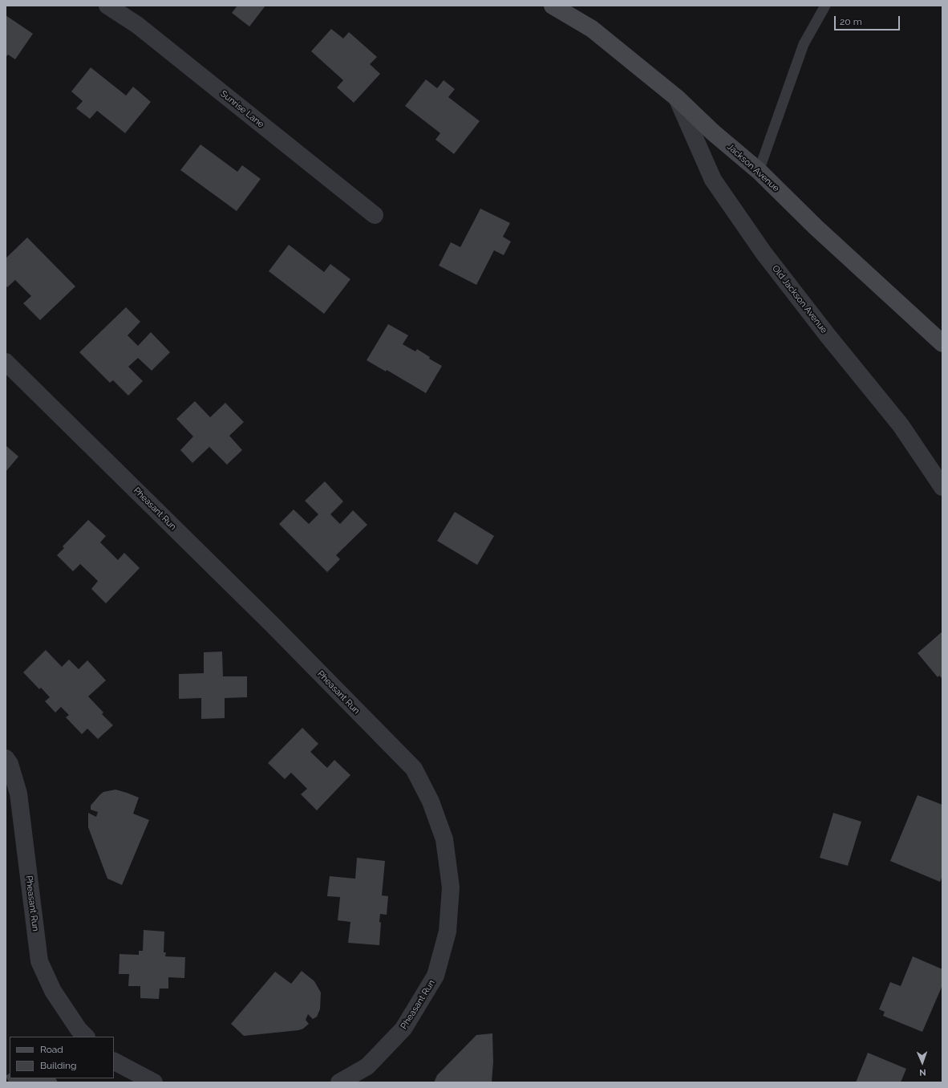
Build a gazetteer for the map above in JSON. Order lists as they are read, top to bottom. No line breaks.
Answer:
{"streets":{"main road":["Jackson Avenue"],"street":["Sunrise Lane","Old Jackson Avenue","Pheasant Run"]},"crossings":[["Jackson Avenue","Old Jackson Avenue"]],"legend":["Road","Building"],"scale_bar":"20 m","north":"bottom"}
